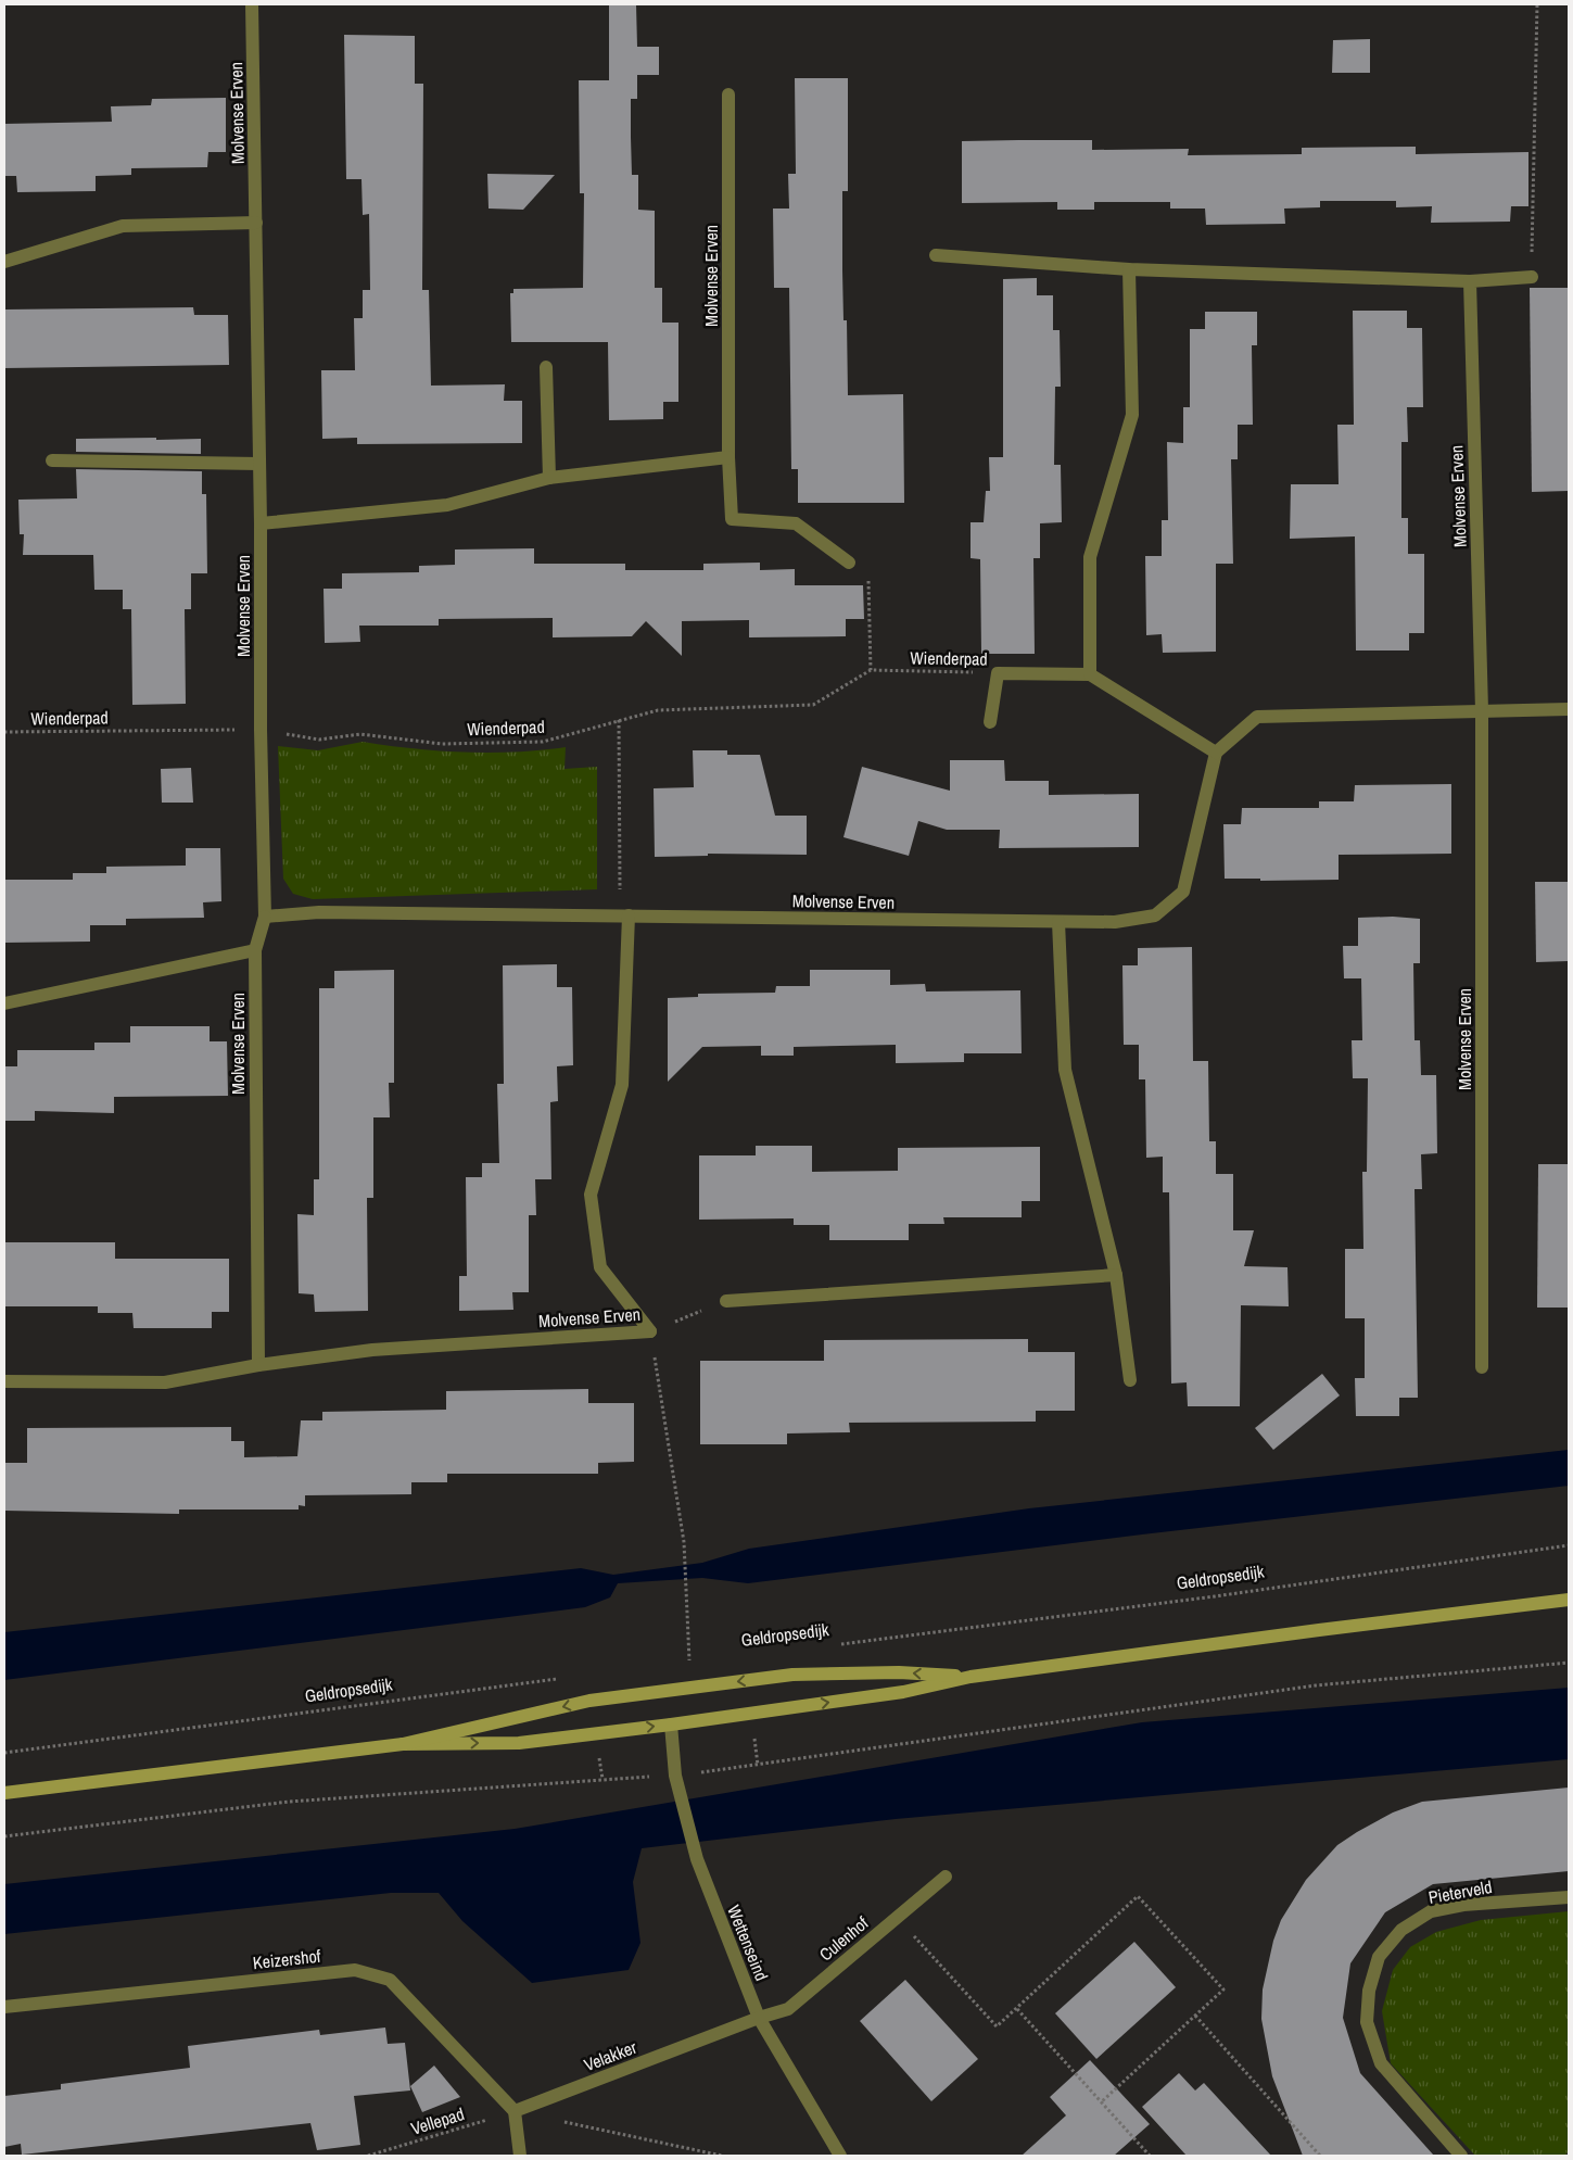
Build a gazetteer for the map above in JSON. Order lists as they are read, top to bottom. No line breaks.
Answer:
{"streets":{"street":["Molvense Erven","Pieterveld","Culenhof","Wettenseind","Keizershof","Velakker"],"path":["Wienderpad","Geldropsedijk","Vellepad"]},"crossings":[["Molvense Erven","Wienderpad"],["Culenhof","Wettenseind"],["Culenhof","Velakker"],["Wettenseind","Velakker"],["Keizershof","Velakker"],["Keizershof","Vellepad"],["Velakker","Vellepad"]]}
